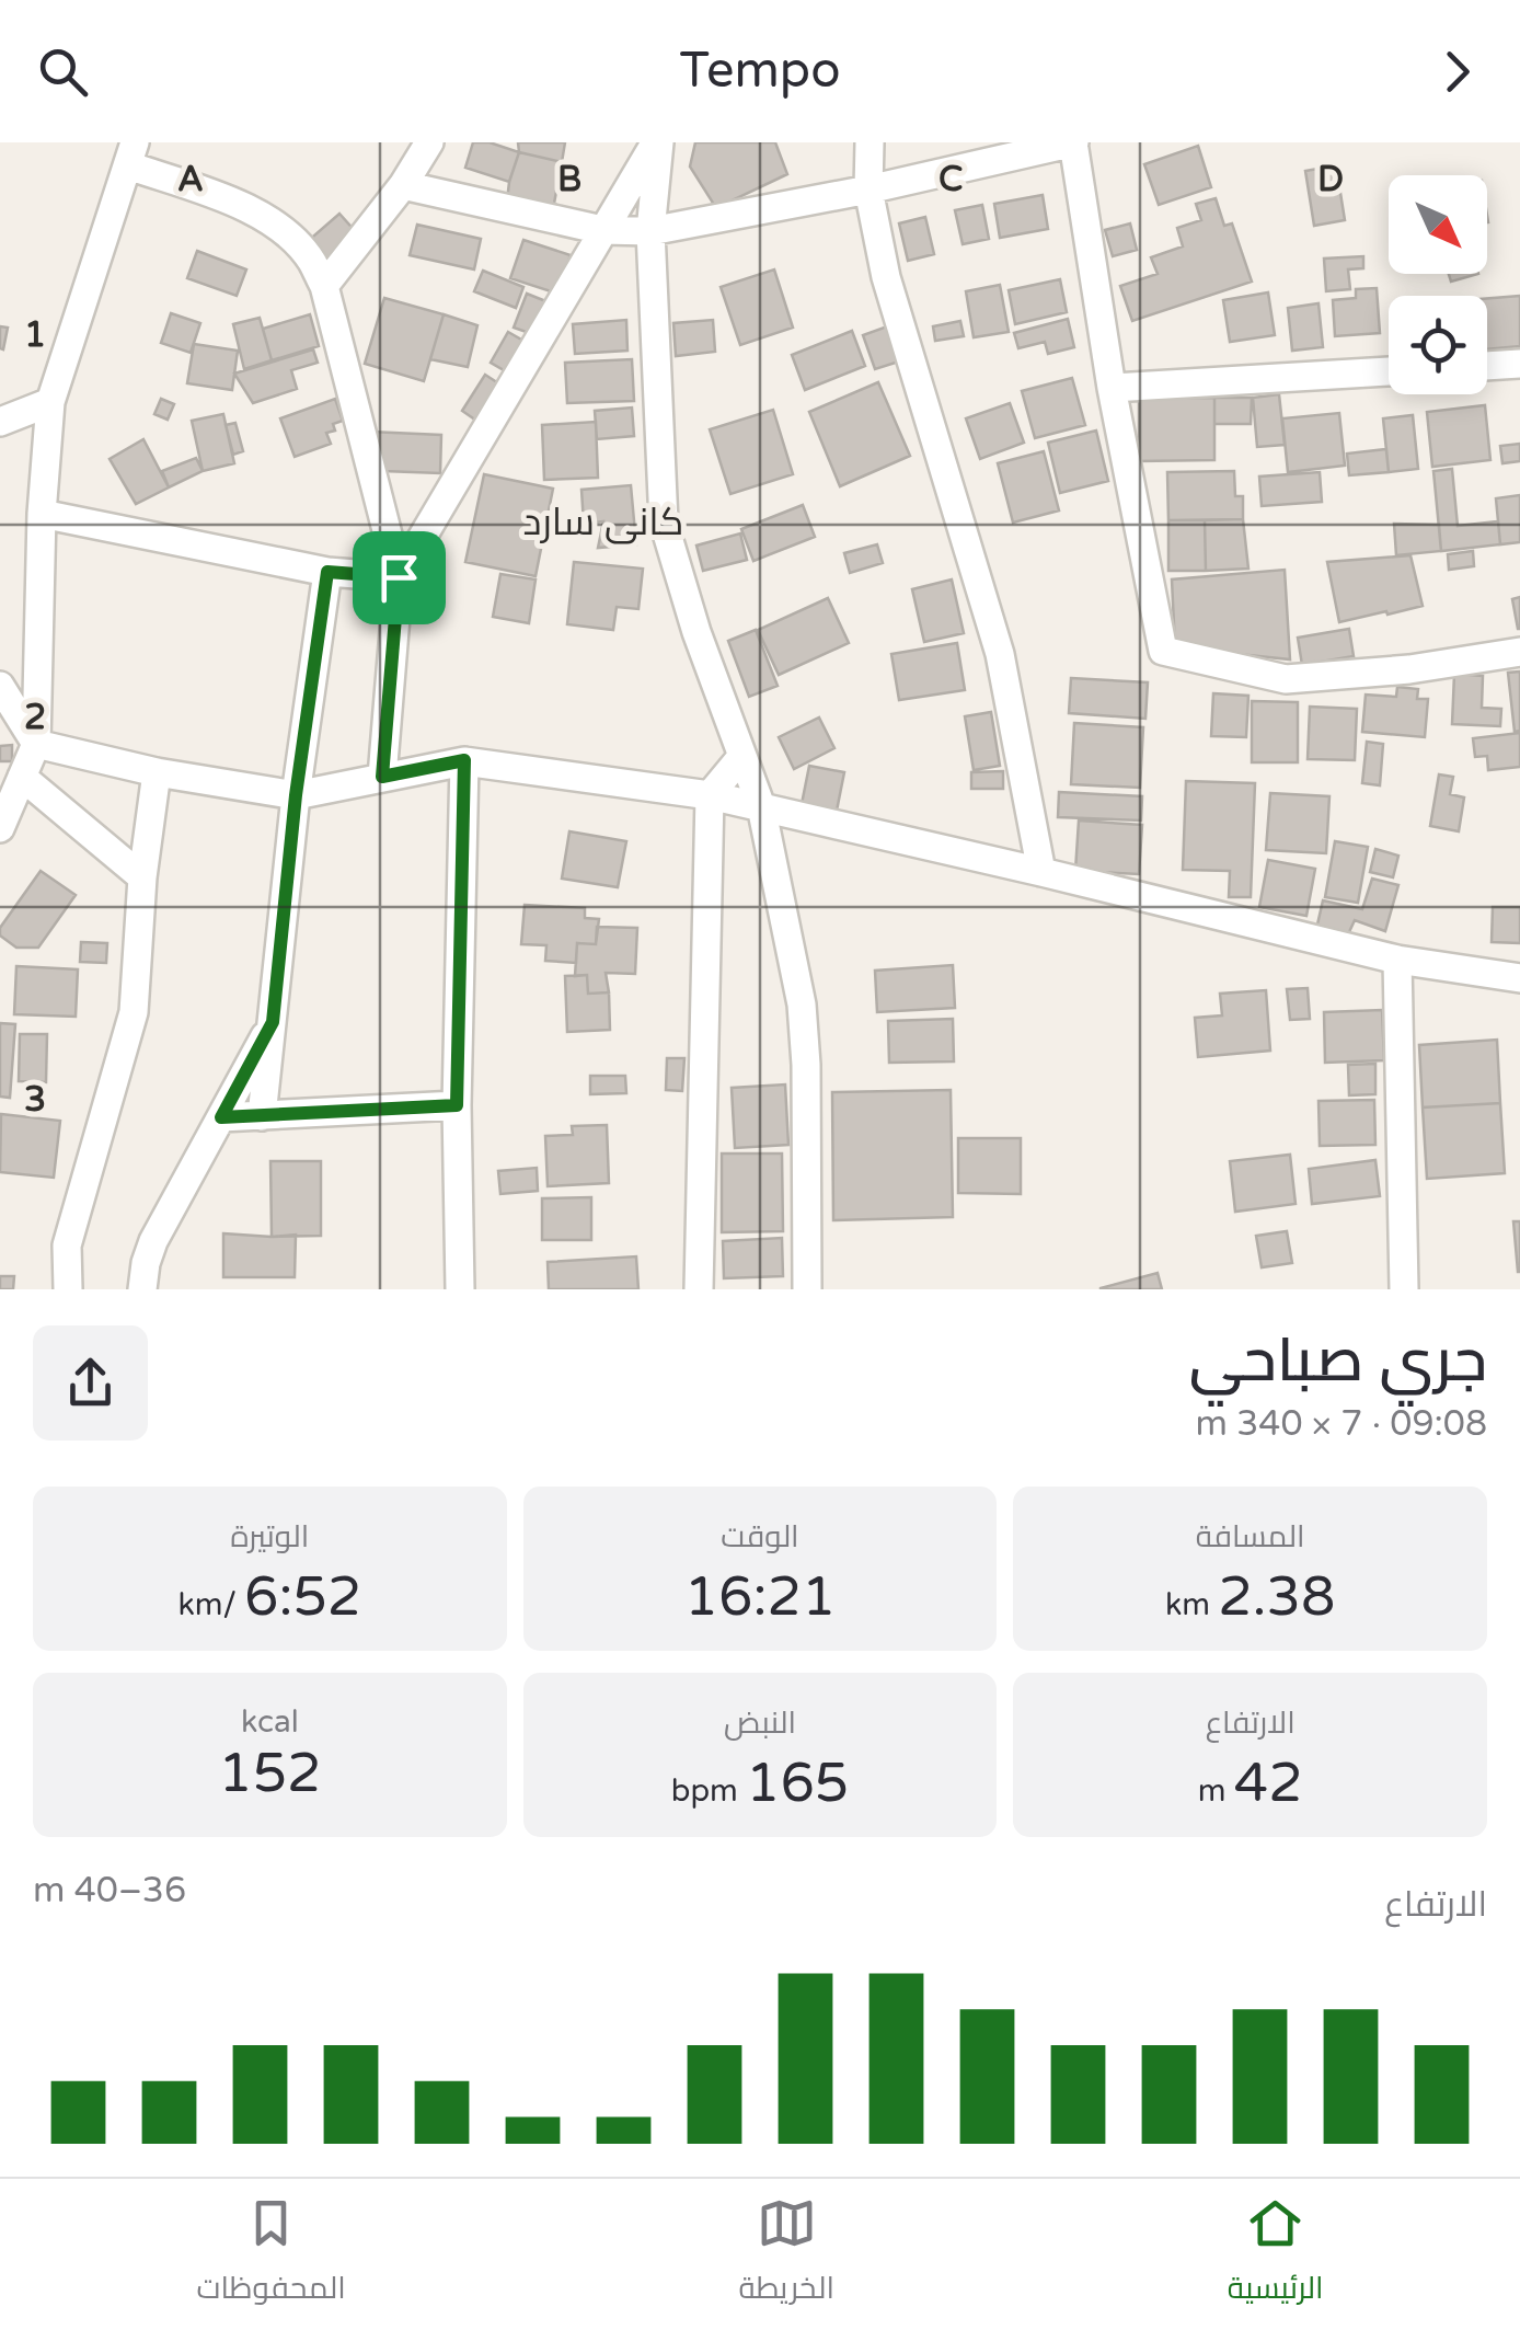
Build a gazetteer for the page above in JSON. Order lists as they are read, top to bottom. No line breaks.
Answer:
{"districts":["کانی سارد"],"north":"bottom right","page":{"header":"Tempo","heading":["جري صباحي","09:08 · 7 × 340 m"],"stats":[["المسافة","2.38 km"],["الوقت","16:21"],["الوتيرة","6:52 /km"],["الارتفاع","42 m"],["النبض","165 bpm"],["kcal","152"]],"chart":["الارتفاع","36–40 m"],"tabs":["الرئيسية","الخريطة","المحفوظات"]},"grid":{"columns":["A","B","C","D"],"rows":["1","2","3"]}}
